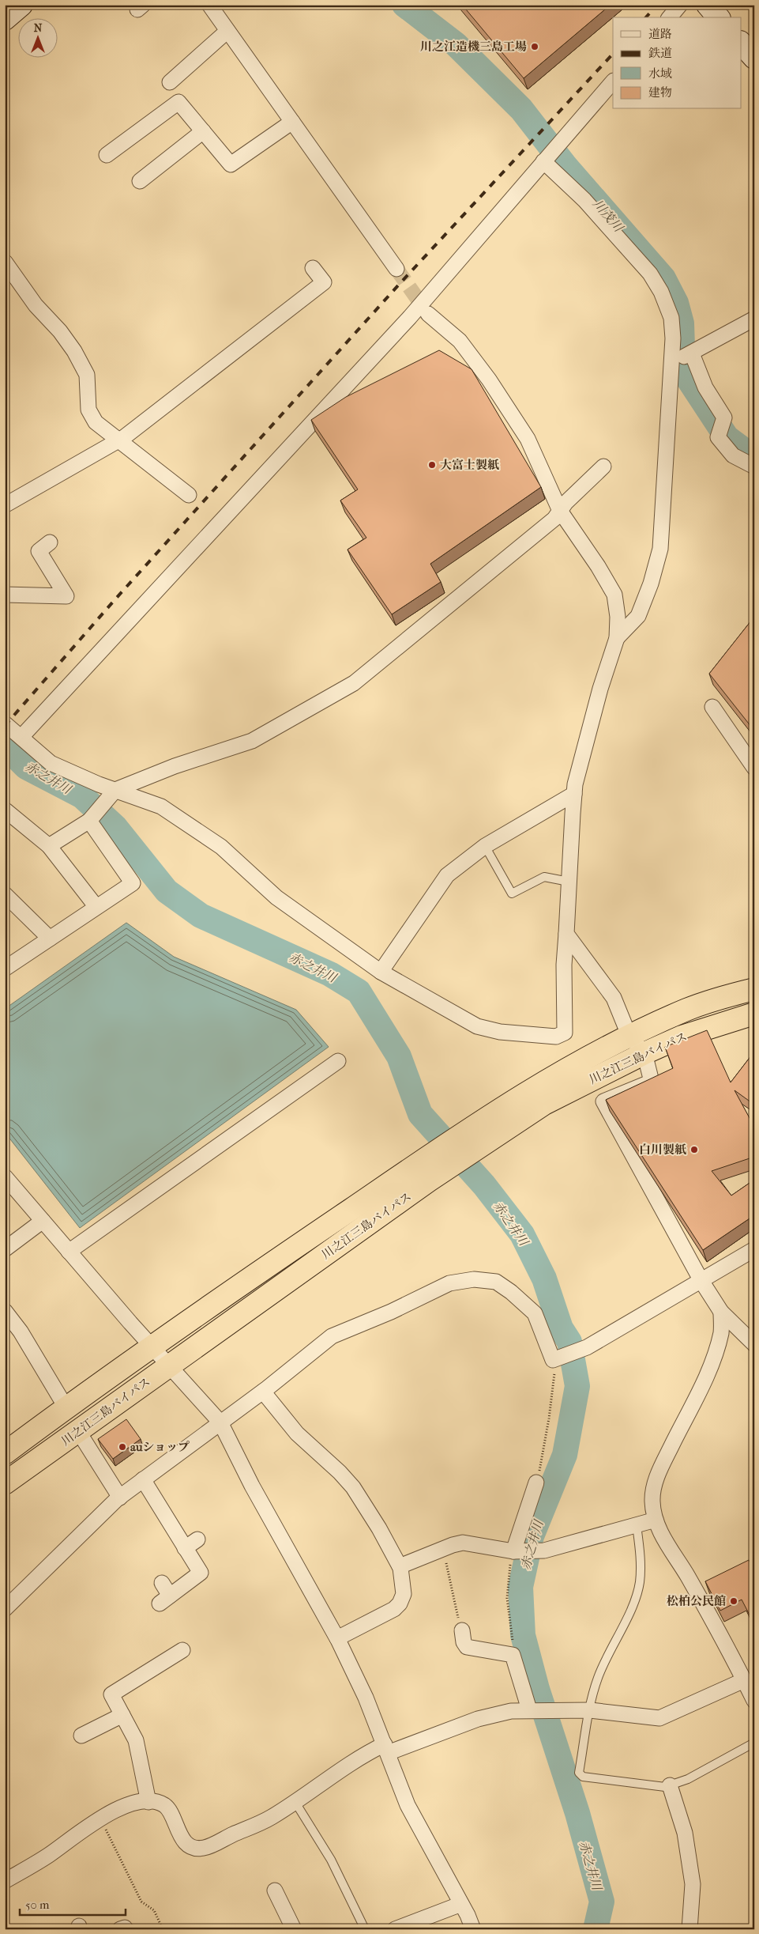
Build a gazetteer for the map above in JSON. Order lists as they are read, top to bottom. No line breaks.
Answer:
{"streets":{"highway":["川之江三島バイパス"]},"water":["川茂川","赤之井川"],"places":["川之江造機三島工場","大富士製紙","白川製紙","auショップ","松柏公民館"],"legend":["道路","鉄道","水域","建物"],"scale_bar":"50 m","north":"top"}
